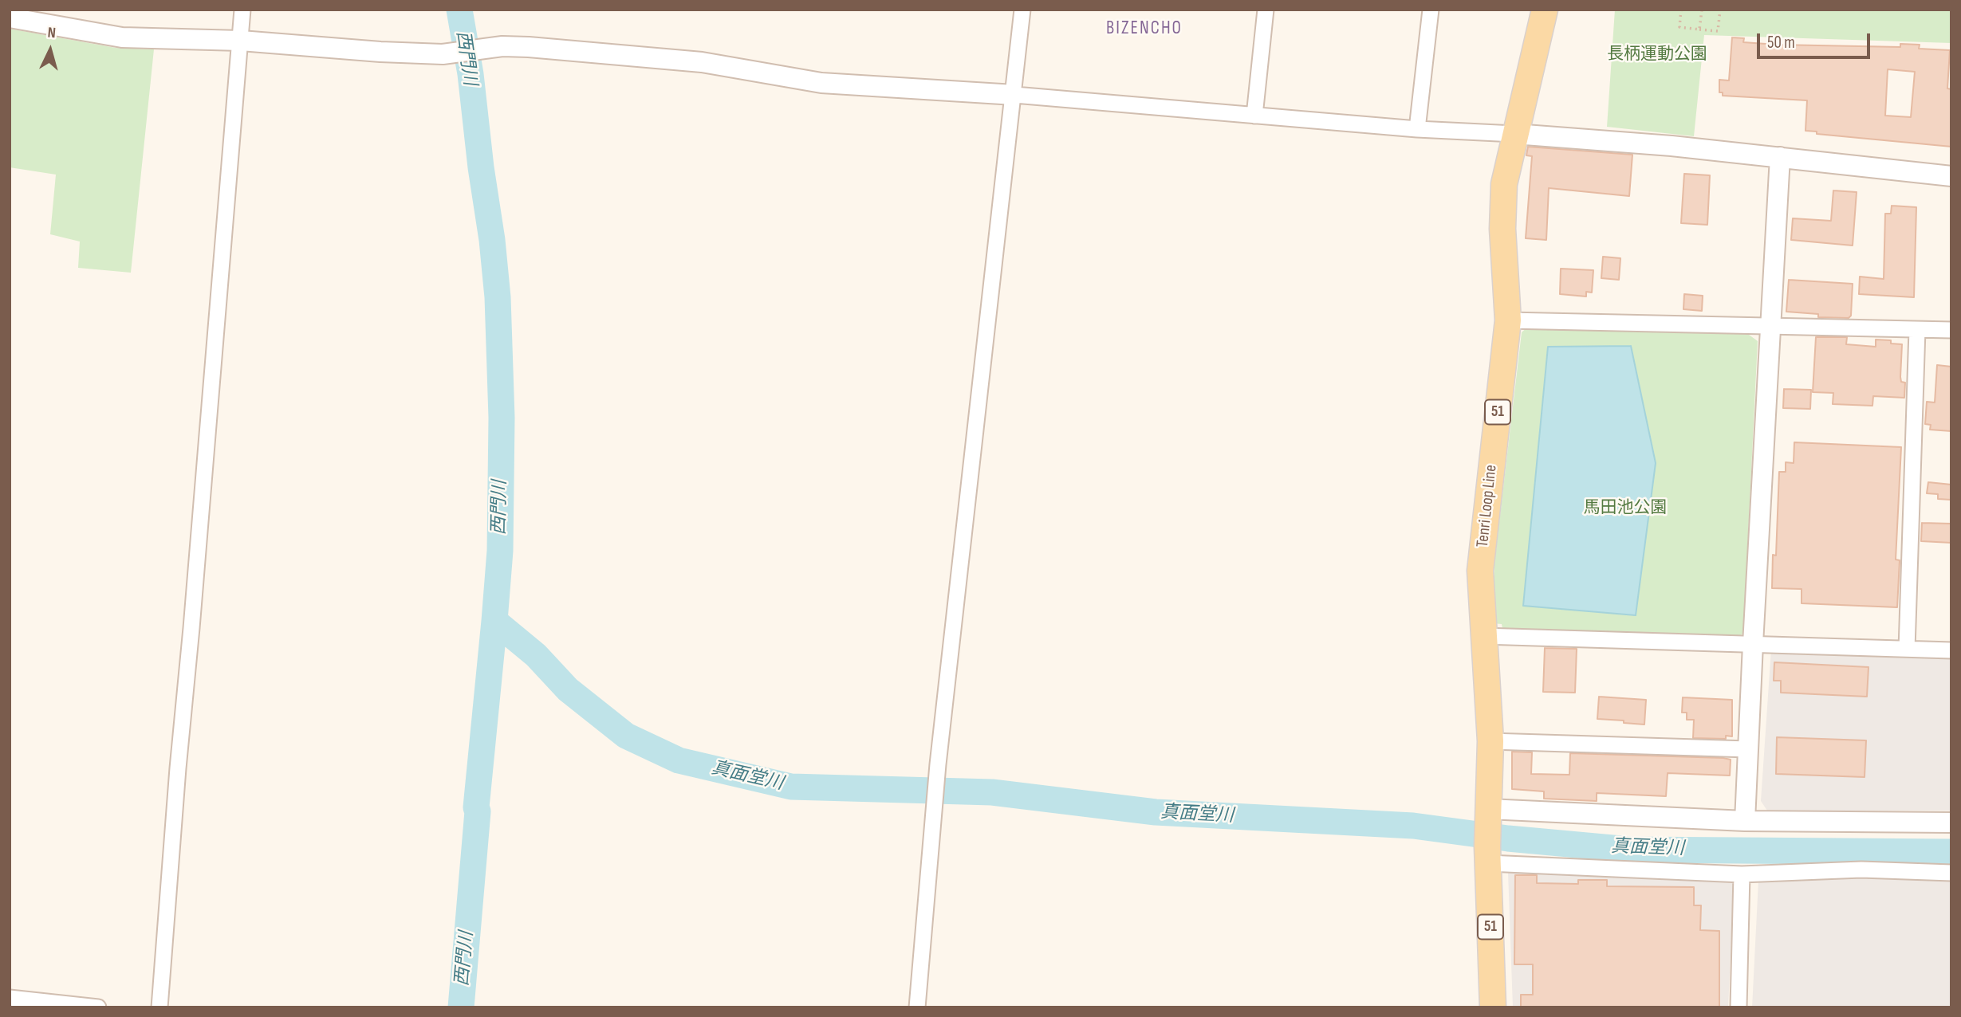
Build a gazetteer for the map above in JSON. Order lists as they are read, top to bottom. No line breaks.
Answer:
{"streets":{"main road":["51","Tenri Loop Line"]},"districts":["BIZENCHO"],"water":["西門川","真面堂川"],"parks":["長柄運動公園","馬田池公園"],"scale_bar":"50 m","north":"top"}
